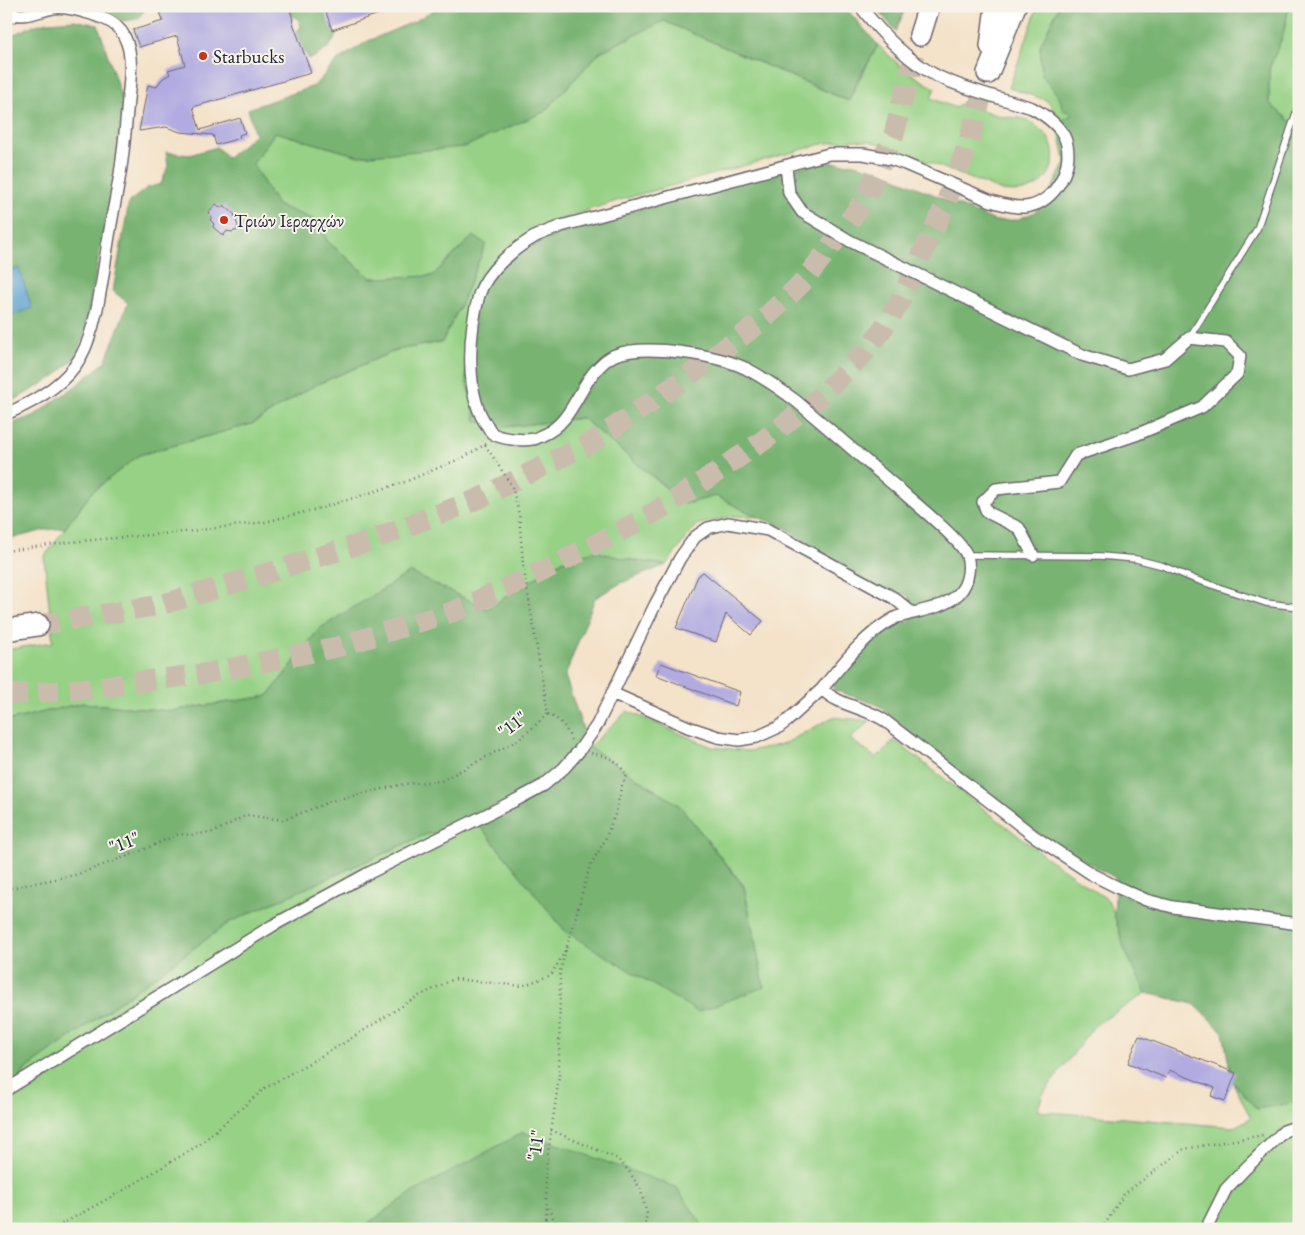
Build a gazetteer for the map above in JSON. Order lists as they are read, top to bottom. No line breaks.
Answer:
{"streets":{"path":["\"11\""]},"places":["Starbucks","Τριών Ιεραρχών"]}
